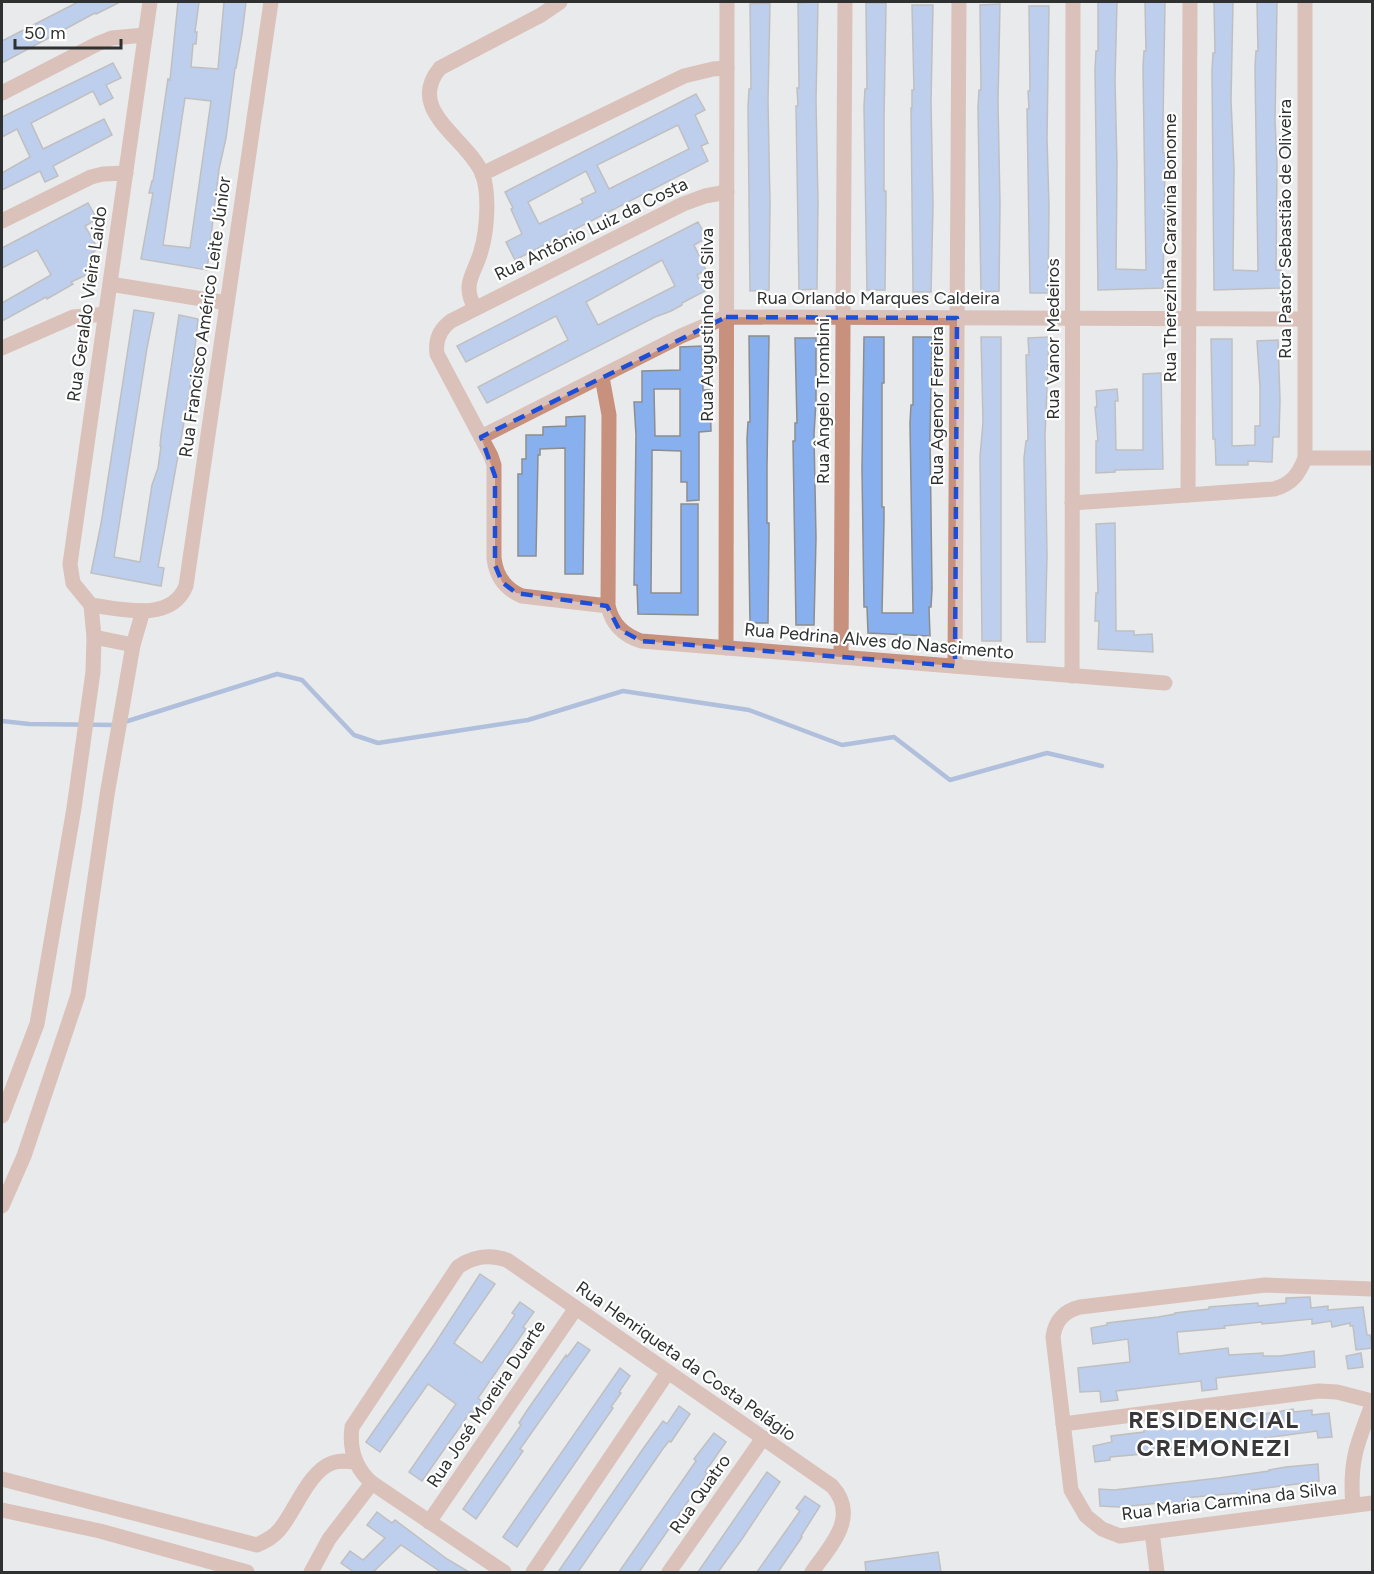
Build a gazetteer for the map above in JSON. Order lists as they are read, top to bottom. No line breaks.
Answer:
{"streets":{"street":["Rua Antônio Luiz da Costa","Rua Pastor Sebastião de Oliveira","Rua Therezinha Caravina Bonome","Rua Orlando Marques Caldeira","Rua Geraldo Vieira Laido","Rua Francisco Américo Leite Júnior","Rua Augustinho da Silva","Rua Vanor Medeiros","Rua Ângelo Trombini","Rua Agenor Ferreira","Rua Pedrina Alves do Nascimento","Rua Henriqueta da Costa Pelágio","Rua José Moreira Duarte","Rua Quatro","Rua Maria Carmina da Silva"]},"crossings":[["Rua Antônio Luiz da Costa","Rua Orlando Marques Caldeira"],["Rua Antônio Luiz da Costa","Rua Augustinho da Silva"],["Rua Antônio Luiz da Costa","Rua Pedrina Alves do Nascimento"],["Rua Pastor Sebastião de Oliveira","Rua Orlando Marques Caldeira"],["Rua Therezinha Caravina Bonome","Rua Orlando Marques Caldeira"],["Rua Orlando Marques Caldeira","Rua Augustinho da Silva"],["Rua Orlando Marques Caldeira","Rua Vanor Medeiros"],["Rua Orlando Marques Caldeira","Rua Ângelo Trombini"],["Rua Orlando Marques Caldeira","Rua Agenor Ferreira"],["Rua Augustinho da Silva","Rua Pedrina Alves do Nascimento"],["Rua Vanor Medeiros","Rua Pedrina Alves do Nascimento"],["Rua Ângelo Trombini","Rua Pedrina Alves do Nascimento"],["Rua Agenor Ferreira","Rua Pedrina Alves do Nascimento"],["Rua Henriqueta da Costa Pelágio","Rua José Moreira Duarte"],["Rua Henriqueta da Costa Pelágio","Rua Quatro"]],"districts":["RESIDENCIAL CREMONEZI"],"scale_bar":"50 m"}
